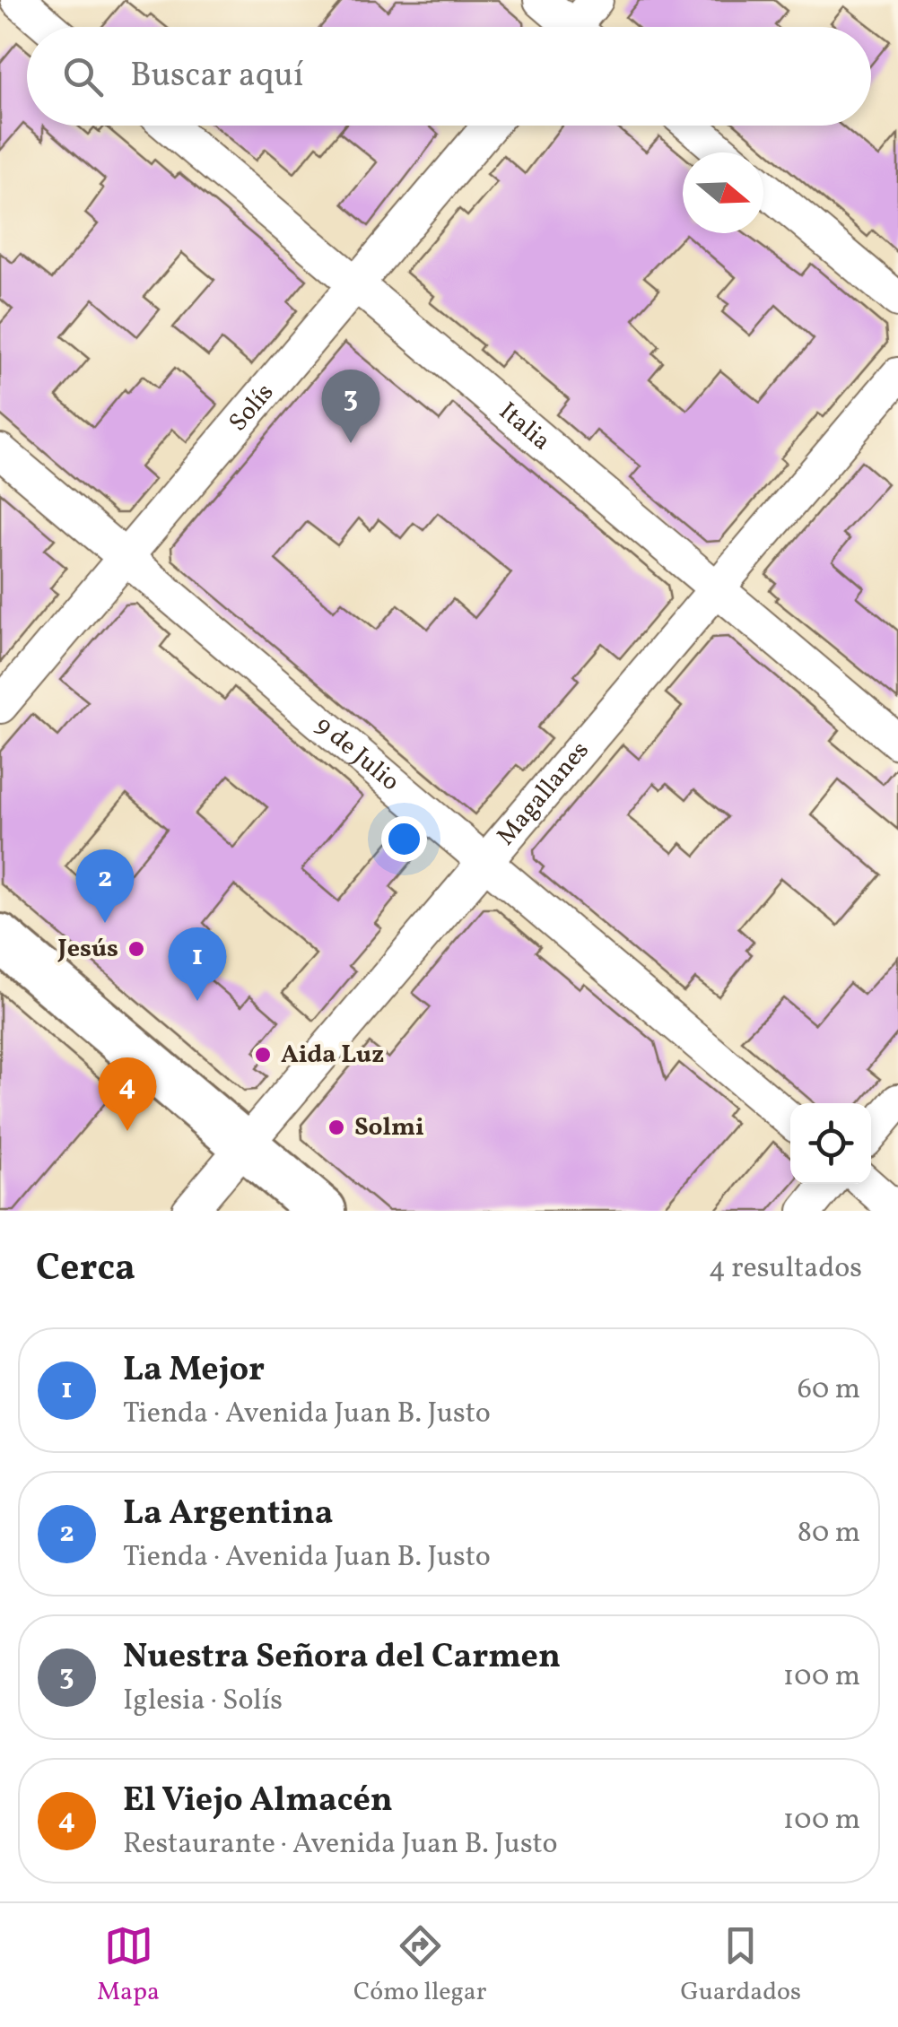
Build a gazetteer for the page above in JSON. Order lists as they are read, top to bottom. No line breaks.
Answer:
{"streets":{"street":["Solís","Italia","9 de Julio","Magallanes"]},"crossings":[["Solís","Italia"],["Solís","9 de Julio"],["Italia","Magallanes"],["9 de Julio","Magallanes"]],"places":["Jesús","Aida Luz","Solmi"],"north":"right","page":{"search":"Buscar aquí","pins":["3","2","1","4"],"heading":["Cerca","4 resultados"],"list":[{"mark":"1","name":"La Mejor","note":"Tienda · Avenida Juan B. Justo","value":"60 m"},{"mark":"2","name":"La Argentina","note":"Tienda · Avenida Juan B. Justo","value":"80 m"},{"mark":"3","name":"Nuestra Señora del Carmen","note":"Iglesia · Solís","value":"100 m"},{"mark":"4","name":"El Viejo Almacén","note":"Restaurante · Avenida Juan B. Justo","value":"100 m"}],"nav":["Mapa","Cómo llegar","Guardados"]}}
